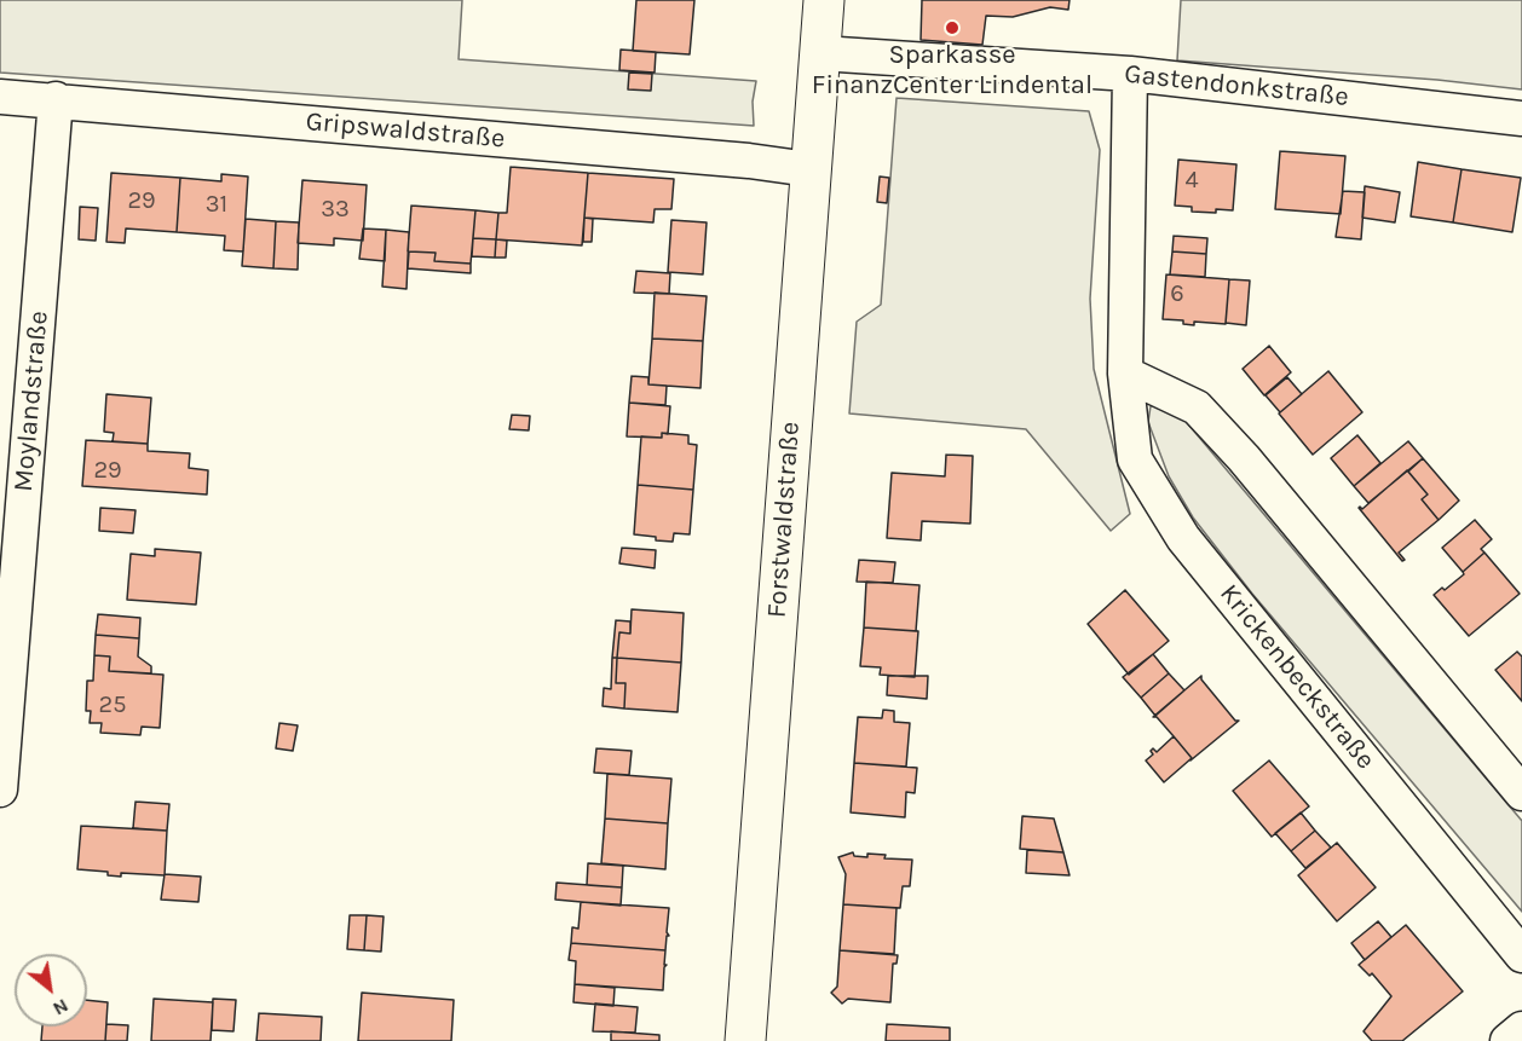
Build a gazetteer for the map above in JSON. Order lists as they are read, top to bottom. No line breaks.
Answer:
{"streets":{"street":["Gastendonkstraße","Gripswaldstraße","Moylandstraße","Forstwaldstraße","Krickenbeckstraße"]},"crossings":[["Gastendonkstraße","Forstwaldstraße"],["Gastendonkstraße","Krickenbeckstraße"],["Gripswaldstraße","Moylandstraße"],["Gripswaldstraße","Forstwaldstraße"]],"places":["Sparkasse FinanzCenter Lindental"],"house_numbers":["4","29","31","33","6","29","25"],"north":"bottom right"}
